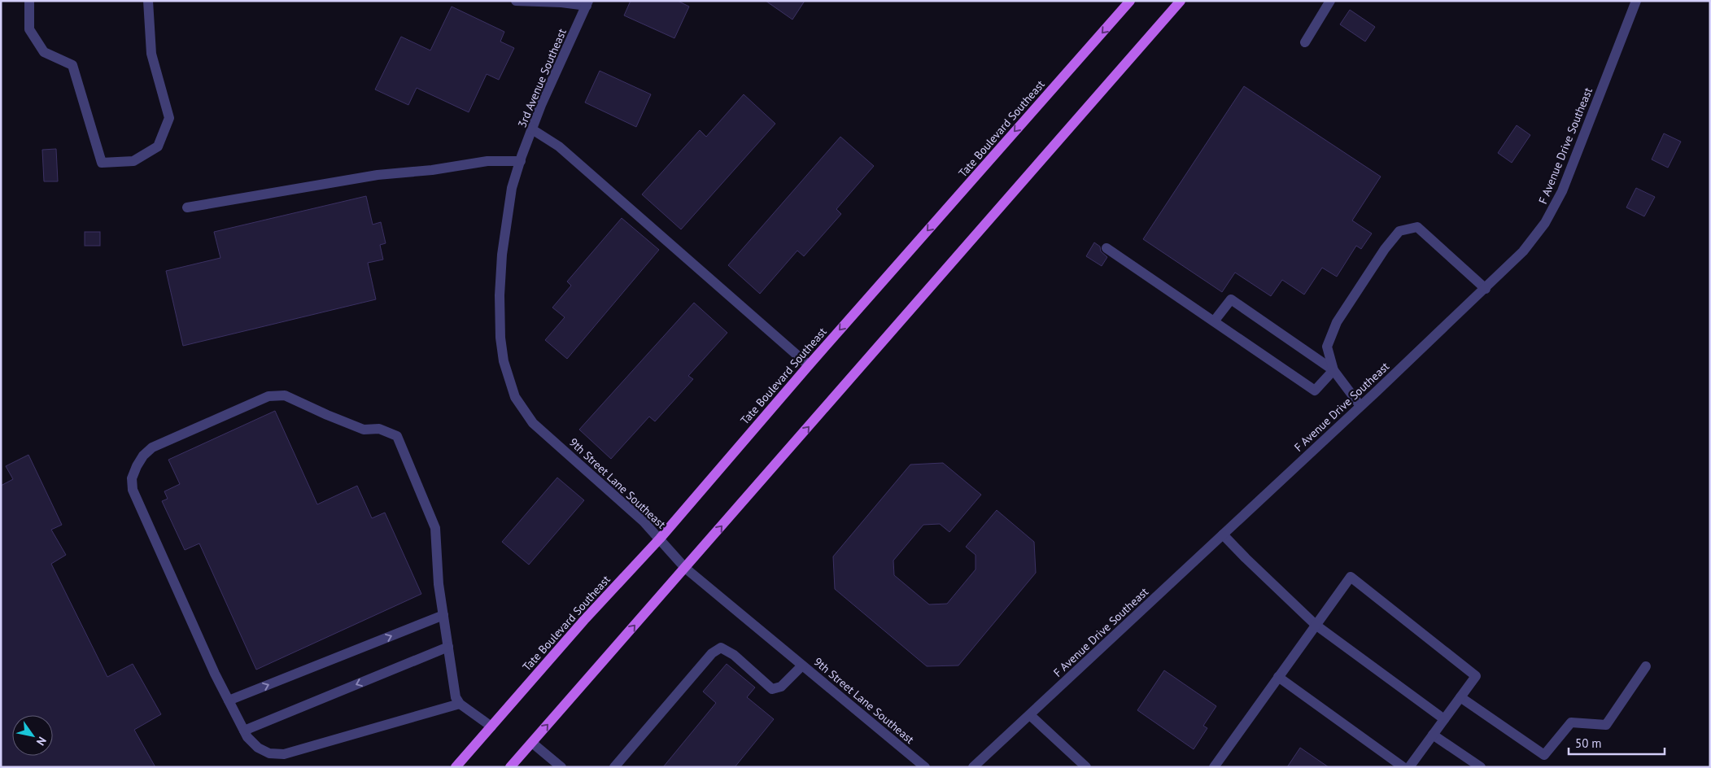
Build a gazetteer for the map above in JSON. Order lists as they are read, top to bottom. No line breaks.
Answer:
{"streets":{"main road":["Tate Boulevard Southeast"],"street":["3rd Avenue Southeast","F Avenue Drive Southeast","9th Street Lane Southeast"]},"crossings":[["3rd Avenue Southeast","9th Street Lane Southeast"],["Tate Boulevard Southeast","9th Street Lane Southeast"]],"scale_bar":"50 m","north":"bottom right"}
